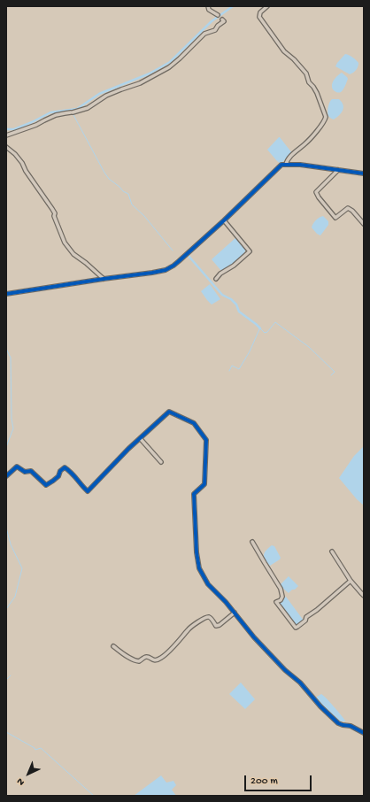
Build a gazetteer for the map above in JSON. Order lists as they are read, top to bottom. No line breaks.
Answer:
{"scale_bar":"200 m","north":"bottom left"}
